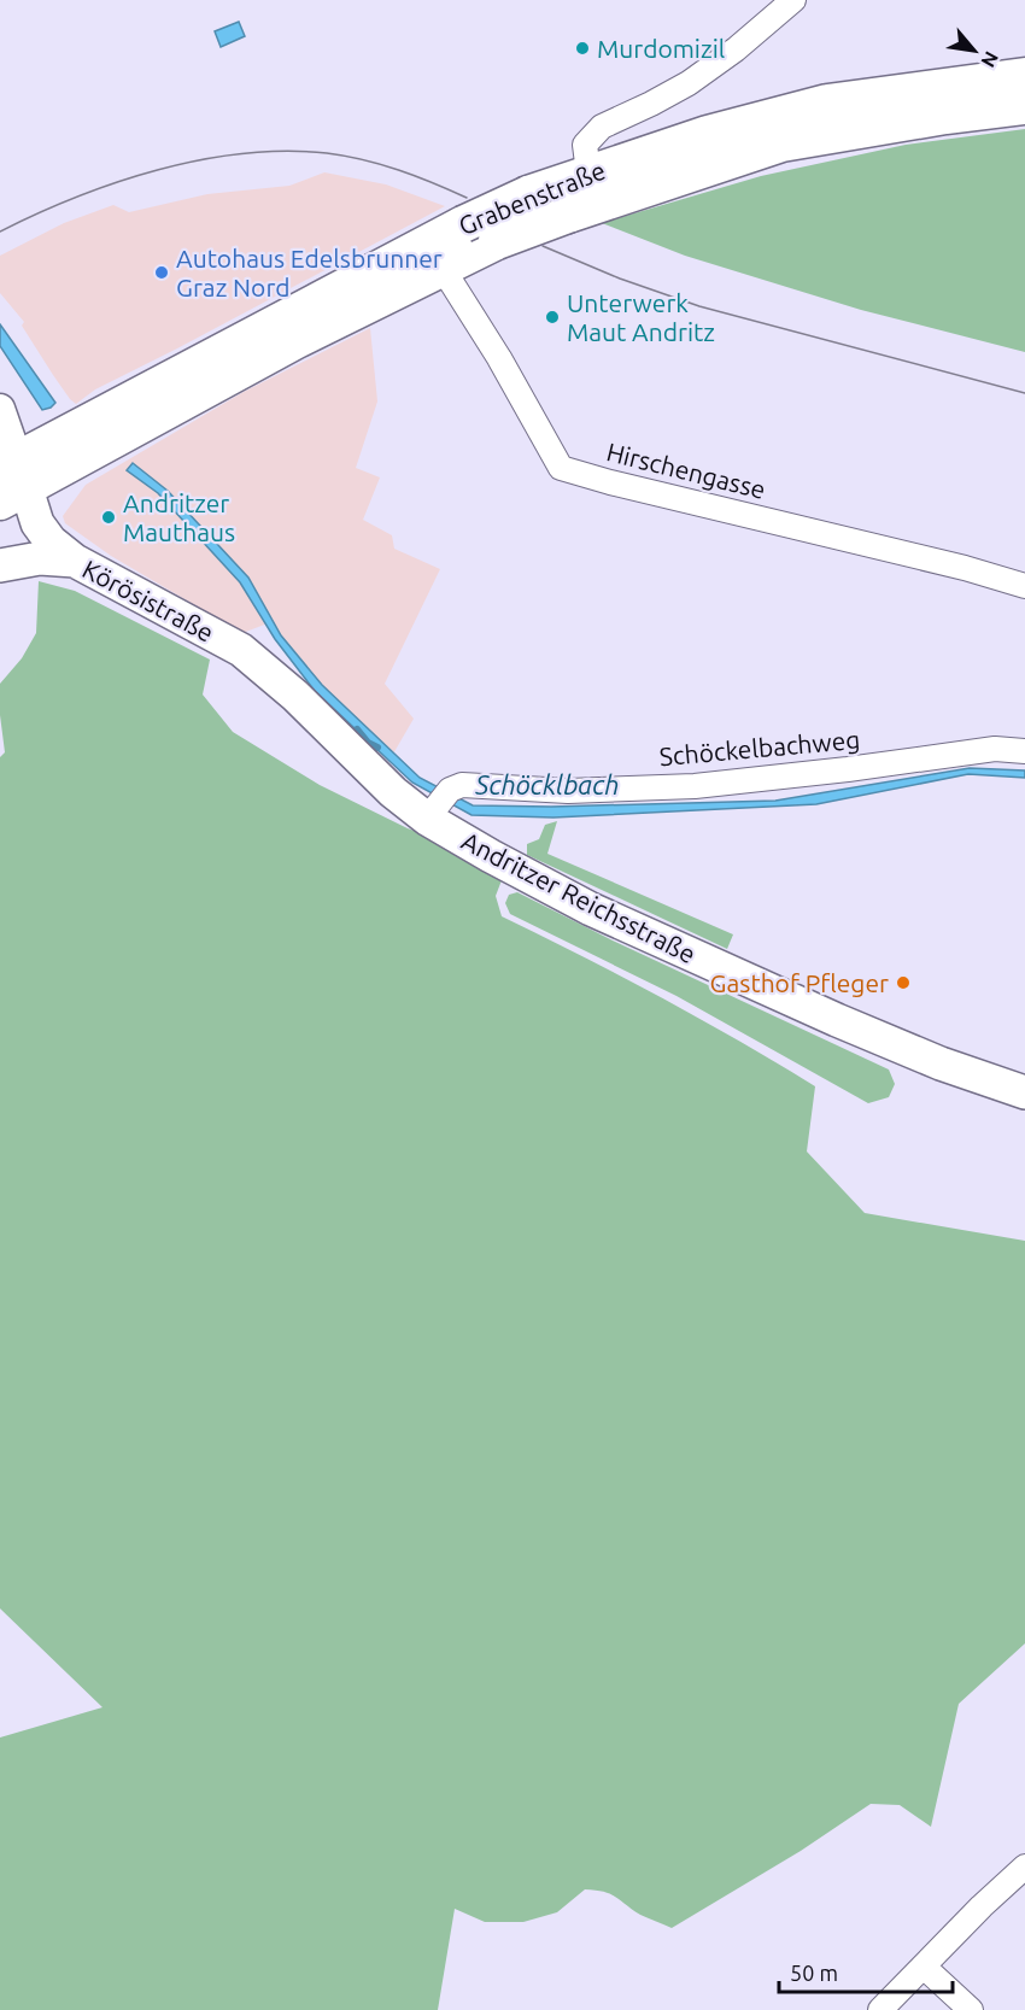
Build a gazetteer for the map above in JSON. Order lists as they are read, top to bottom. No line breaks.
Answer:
{"streets":{"main road":["Grabenstraße","Körösistraße","Andritzer Reichsstraße"],"street":["Hirschengasse","Schöckelbachweg"]},"crossings":[["Grabenstraße","Hirschengasse"],["Grabenstraße","Körösistraße"],["Körösistraße","Andritzer Reichsstraße"],["Schöckelbachweg","Andritzer Reichsstraße"]],"water":["Schöcklbach"],"places":["Murdomizil","Autohaus Edelsbrunner Graz Nord","Unterwerk Maut Andritz","Andritzer Mauthaus","Gasthof Pfleger"],"scale_bar":"50 m","north":"bottom right"}
